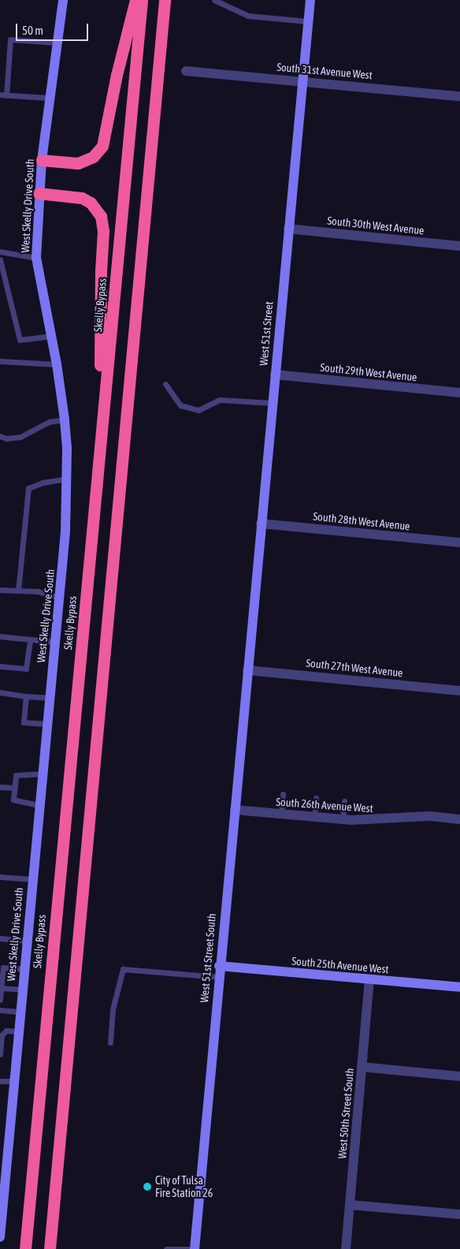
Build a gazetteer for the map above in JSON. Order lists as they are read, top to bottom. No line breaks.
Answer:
{"streets":{"highway":["Skelly Bypass"],"street":["South 31st Avenue West","West Skelly Drive South","South 30th West Avenue","West 51st Street","South 29th West Avenue","South 28th West Avenue","South 27th West Avenue","South 26th Avenue West","West 51st Street South","South 25th Avenue West","West 50th Street South"]},"crossings":[["South 31st Avenue West","West 51st Street"],["South 30th West Avenue","West 51st Street"],["West 51st Street","South 29th West Avenue"],["West 51st Street","South 28th West Avenue"],["West 51st Street","South 27th West Avenue"],["West 51st Street","West 51st Street South"],["South 27th West Avenue","West 51st Street South"],["South 26th Avenue West","West 51st Street South"],["West 51st Street South","South 25th Avenue West"],["South 25th Avenue West","West 50th Street South"]],"places":["City of Tulsa Fire Station 26"],"scale_bar":"50 m"}
